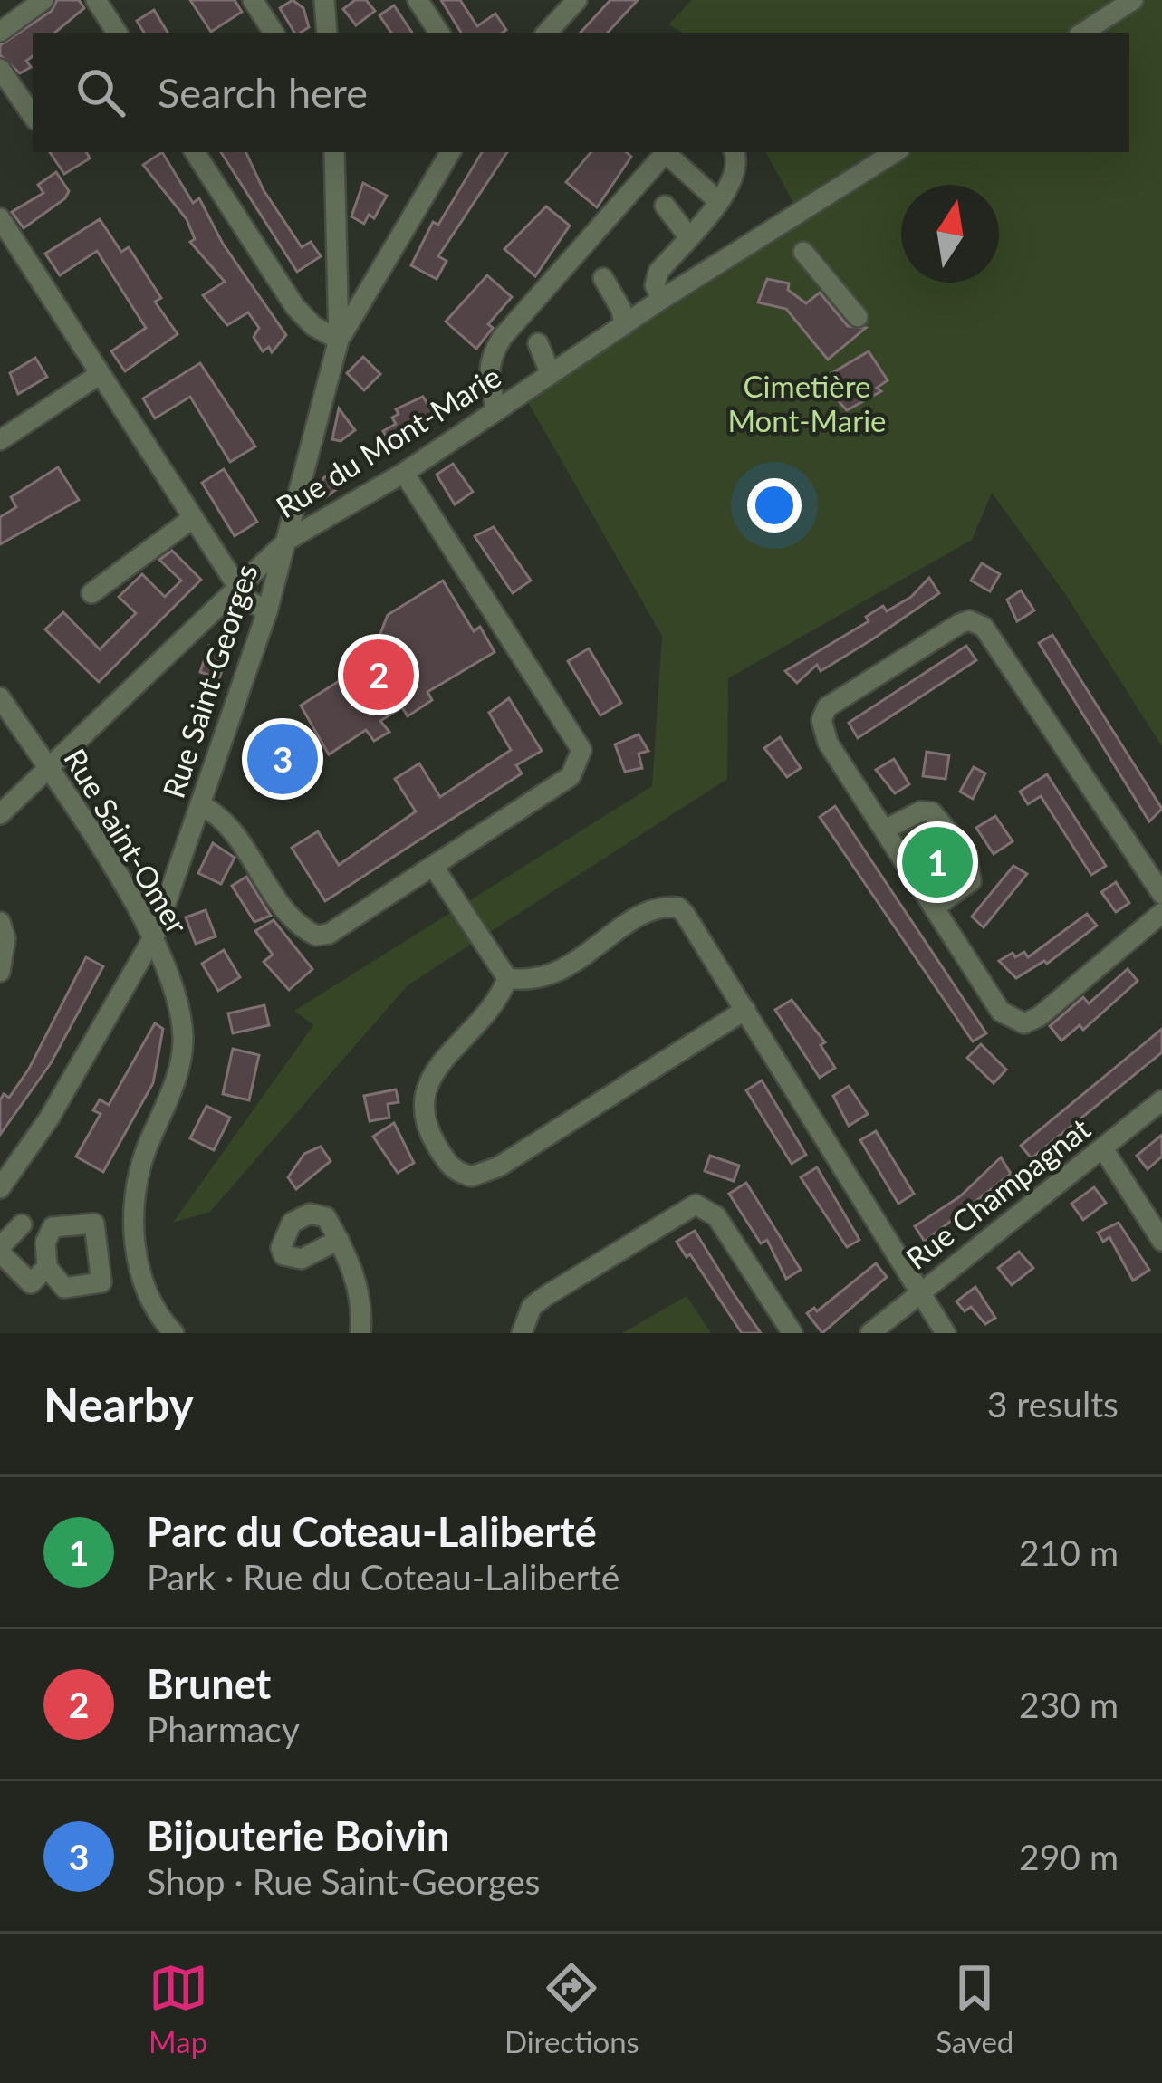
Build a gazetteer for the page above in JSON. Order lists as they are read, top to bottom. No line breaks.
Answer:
{"streets":{"street":["Rue du Mont-Marie","Rue Saint-Georges","Rue Saint-Omer","Rue Champagnat"]},"crossings":[["Rue du Mont-Marie","Rue Saint-Georges"],["Rue du Mont-Marie","Rue Saint-Omer"],["Rue Saint-Georges","Rue Saint-Omer"]],"parks":["Cimetière Mont-Marie"],"north":"top","page":{"search":"Search here","pins":["2","3","1"],"heading":["Nearby","3 results"],"list":[{"mark":"1","name":"Parc du Coteau-Laliberté","note":"Park · Rue du Coteau-Laliberté","value":"210 m"},{"mark":"2","name":"Brunet","note":"Pharmacy","value":"230 m"},{"mark":"3","name":"Bijouterie Boivin","note":"Shop · Rue Saint-Georges","value":"290 m"}],"nav":["Map","Directions","Saved"]}}
